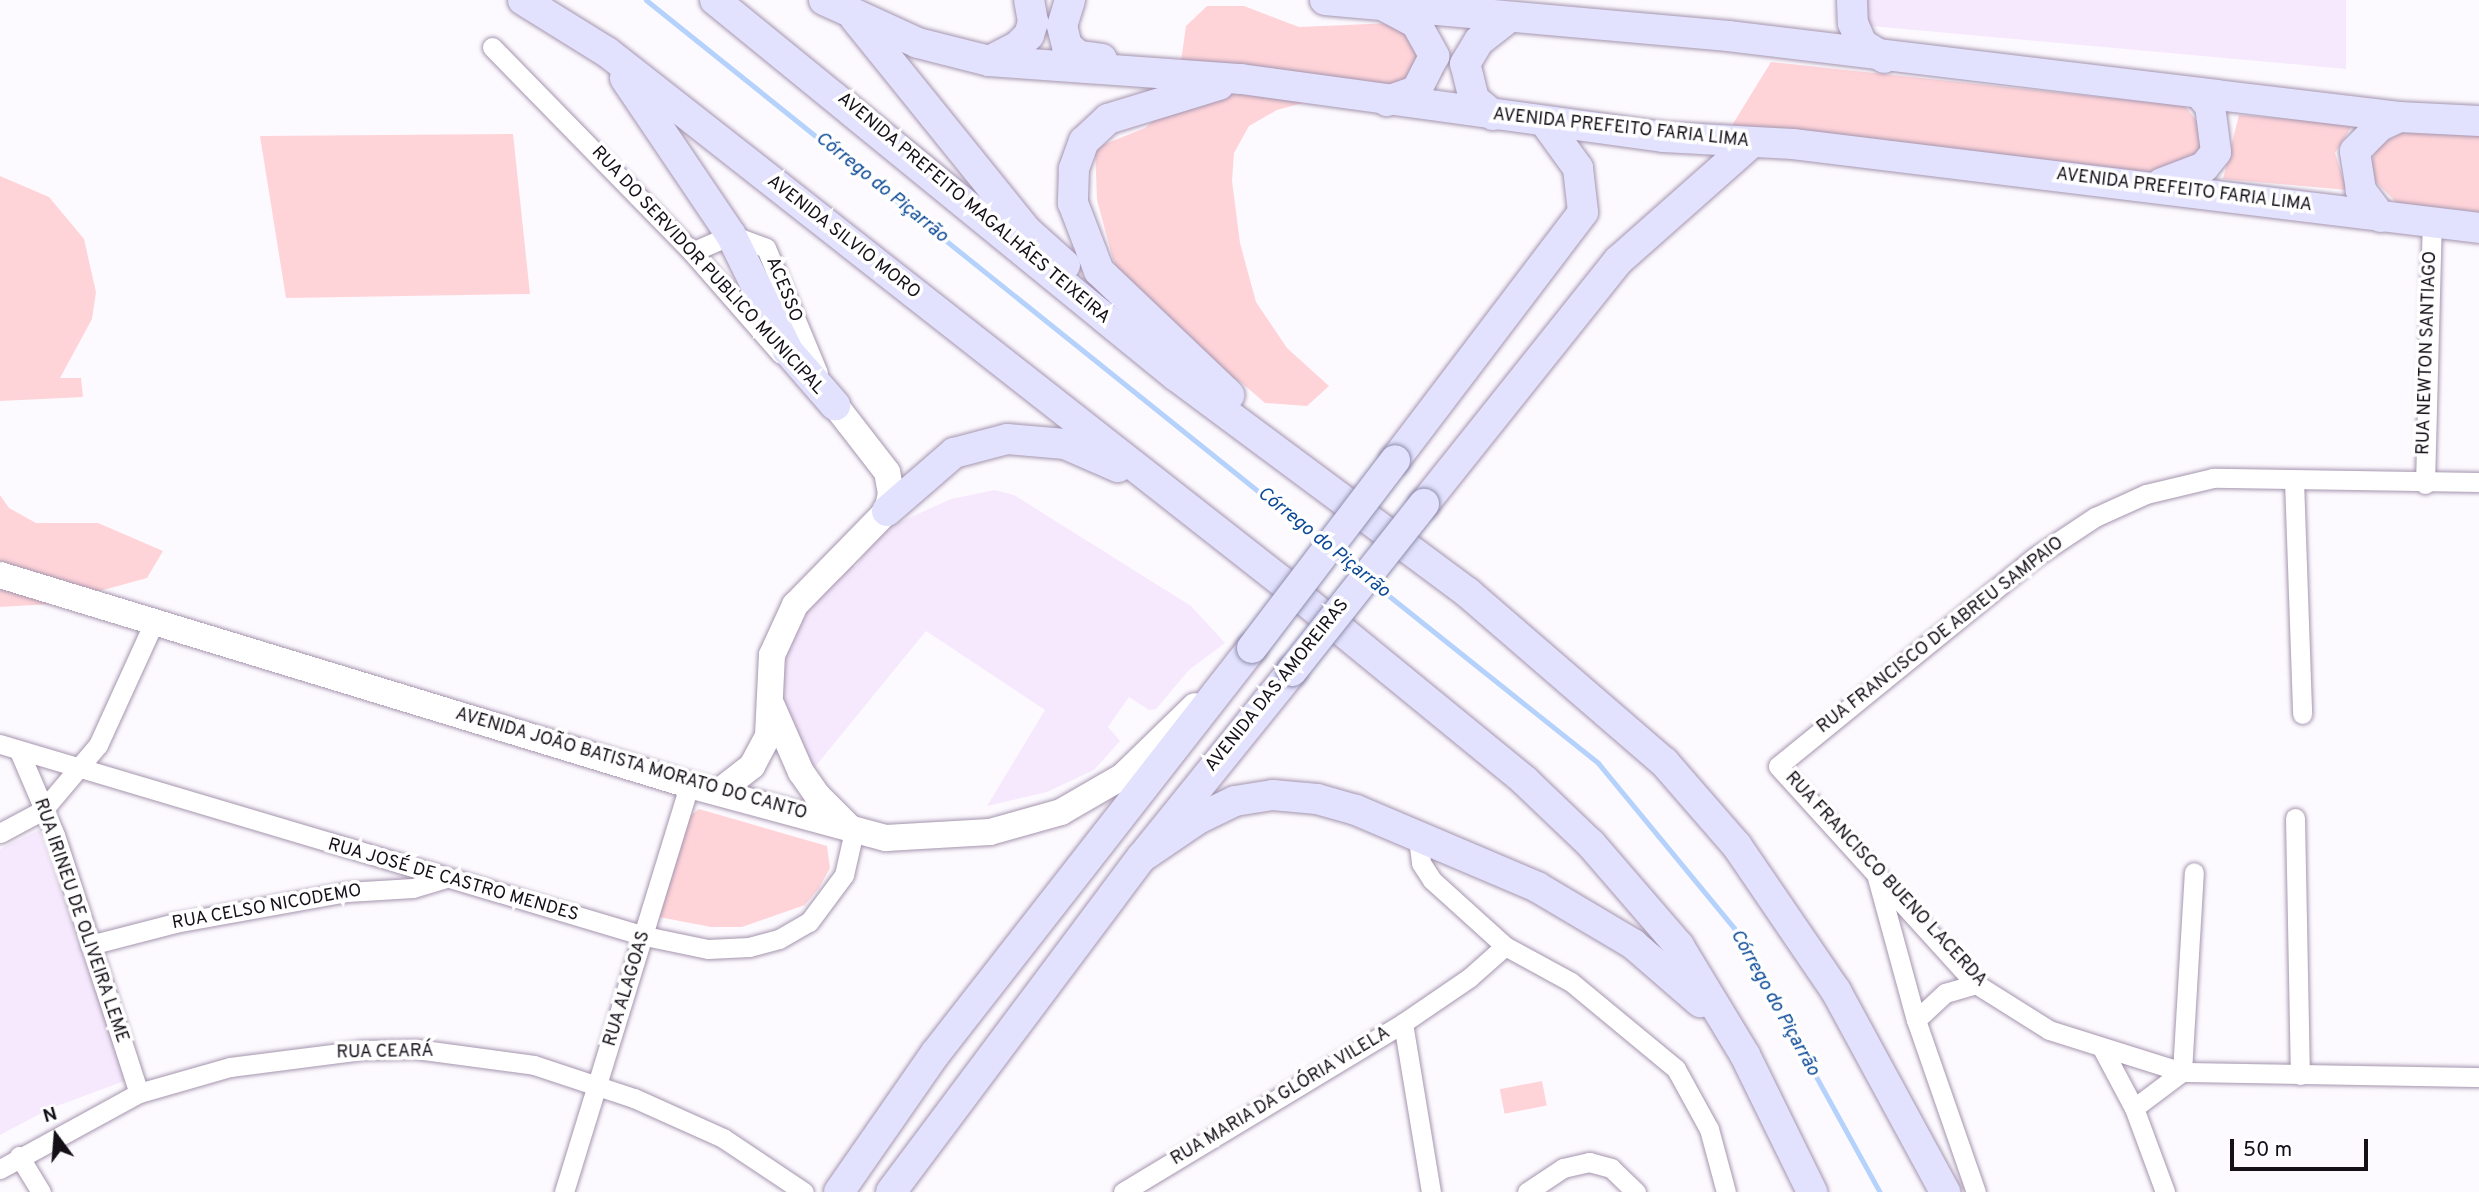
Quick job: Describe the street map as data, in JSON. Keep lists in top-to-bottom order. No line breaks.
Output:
{"streets":{"main road":["AVENIDA PREFEITO FARIA LIMA","AVENIDA PREFEITO MAGALHÃES TEIXEIRA","AVENIDA SILVIO MORO","AVENIDA DAS AMOREIRAS"],"street":["RUA DO SERVIDOR PUBLICO MUNICIPAL","RUA NEWTON SANTIAGO","RUA FRANCISCO DE ABREU SAMPAIO","AVENIDA JOÃO BATISTA MORATO DO CANTO","RUA FRANCISCO BUENO LACERDA","RUA JOSÉ DE CASTRO MENDES","RUA CELSO NICODEMO","RUA IRINEU DE OLIVEIRA LEME","RUA ALAGOAS","RUA CEARÁ","RUA MARIA DA GLÓRIA VILELA"]},"crossings":[["AVENIDA PREFEITO FARIA LIMA","AVENIDA PREFEITO MAGALHÃES TEIXEIRA"],["AVENIDA PREFEITO FARIA LIMA","RUA NEWTON SANTIAGO"],["AVENIDA PREFEITO FARIA LIMA","AVENIDA DAS AMOREIRAS"],["RUA NEWTON SANTIAGO","RUA FRANCISCO DE ABREU SAMPAIO"],["RUA FRANCISCO DE ABREU SAMPAIO","RUA FRANCISCO BUENO LACERDA"],["AVENIDA JOÃO BATISTA MORATO DO CANTO","RUA JOSÉ DE CASTRO MENDES"],["AVENIDA JOÃO BATISTA MORATO DO CANTO","RUA ALAGOAS"],["RUA JOSÉ DE CASTRO MENDES","RUA CELSO NICODEMO"],["RUA JOSÉ DE CASTRO MENDES","RUA IRINEU DE OLIVEIRA LEME"],["RUA JOSÉ DE CASTRO MENDES","RUA ALAGOAS"],["RUA CELSO NICODEMO","RUA IRINEU DE OLIVEIRA LEME"],["RUA IRINEU DE OLIVEIRA LEME","RUA CEARÁ"],["RUA ALAGOAS","RUA CEARÁ"]],"water":["Córrego do Piçarrão"],"scale_bar":"50 m","north":"top"}
